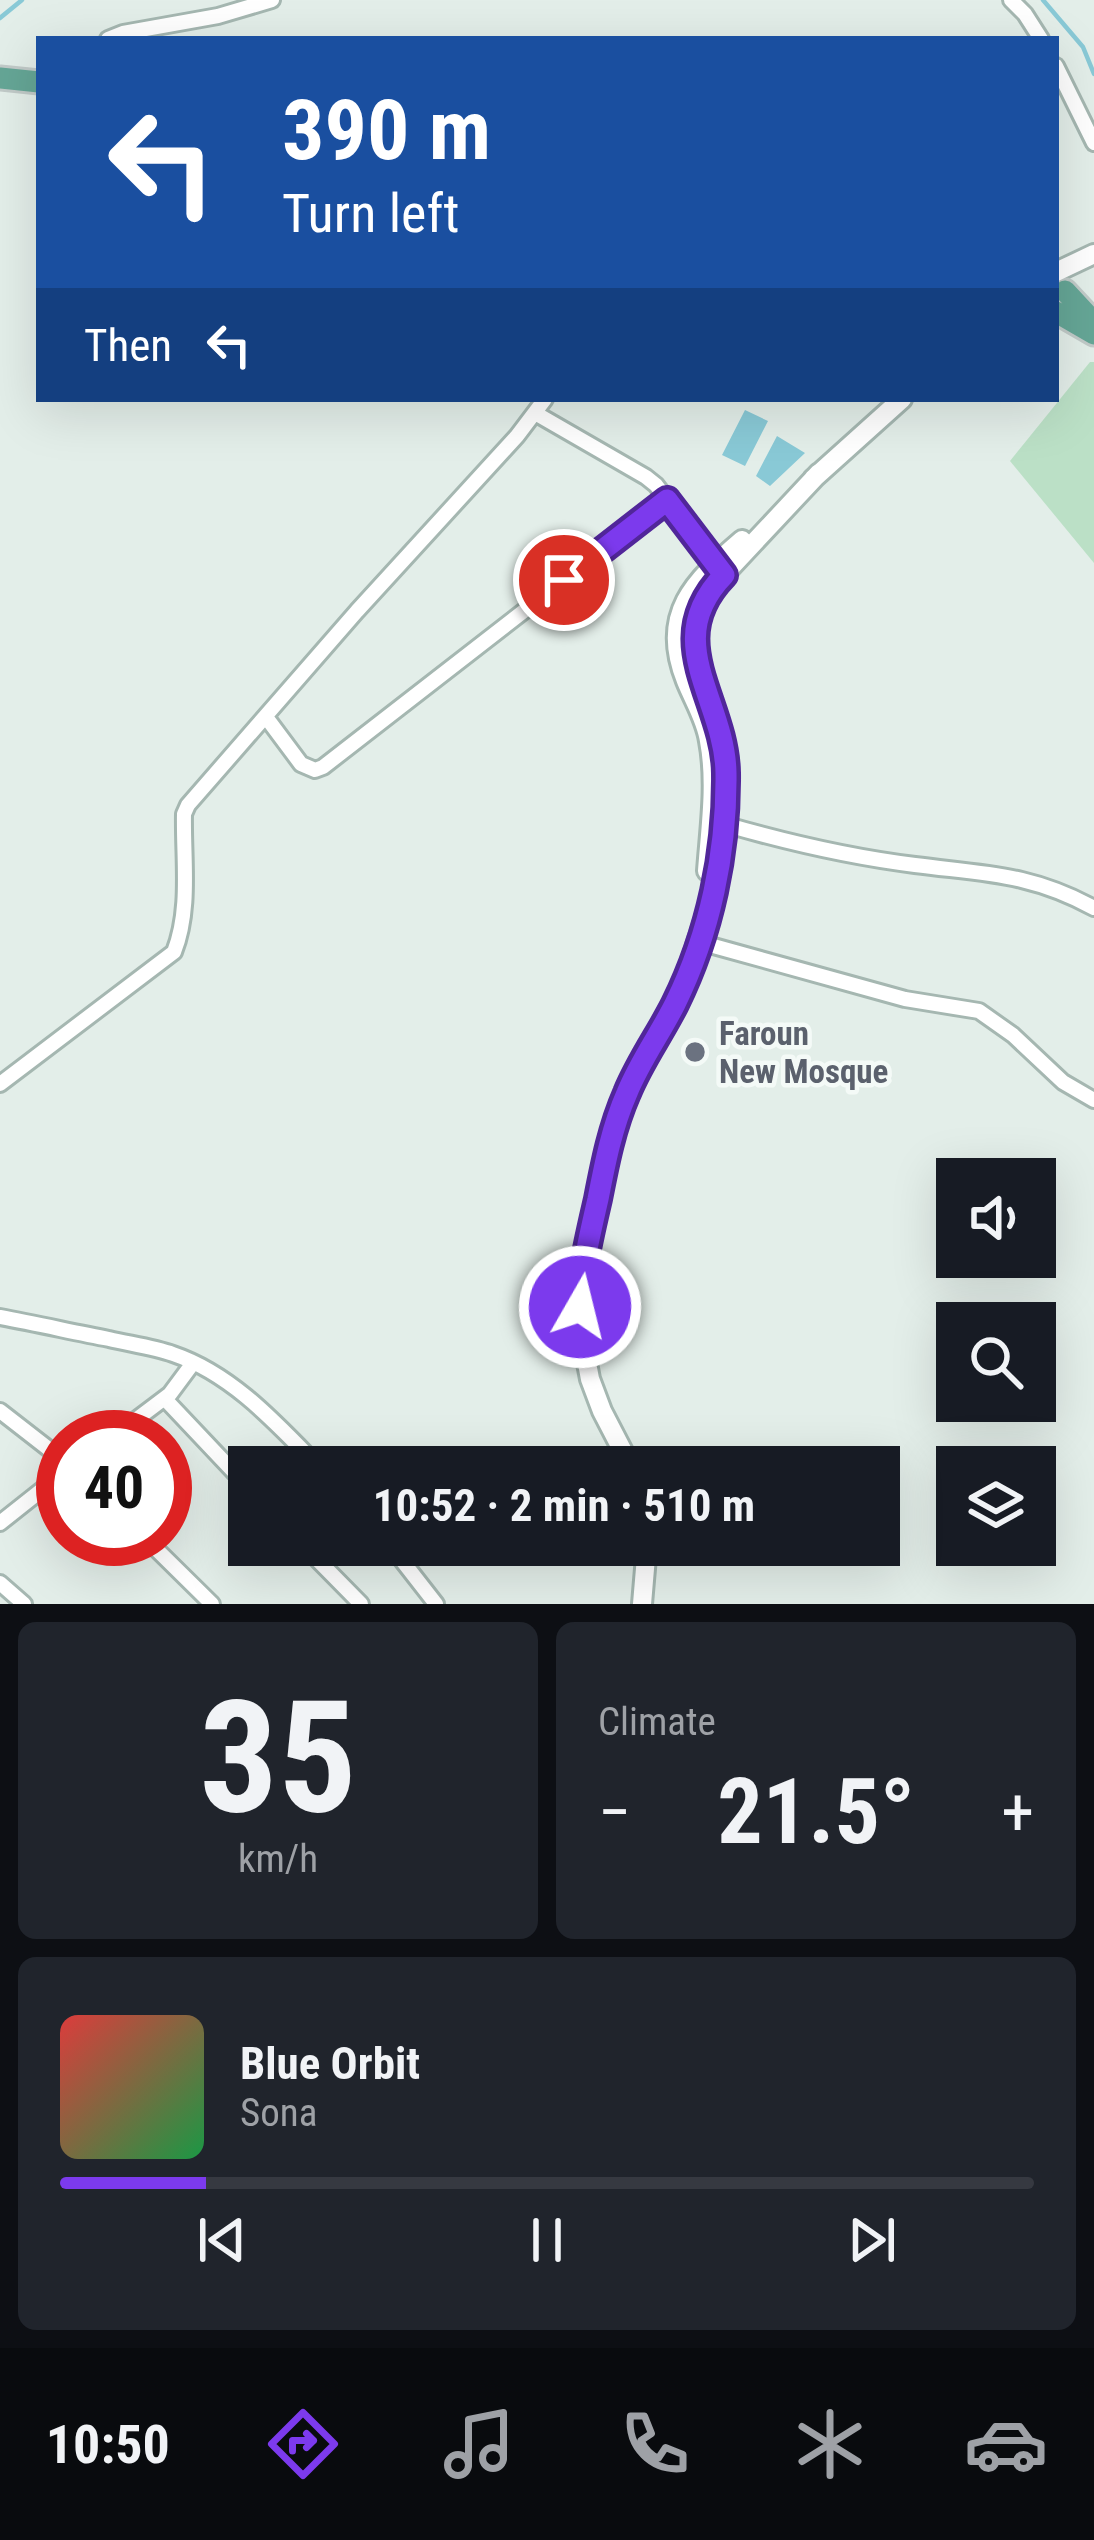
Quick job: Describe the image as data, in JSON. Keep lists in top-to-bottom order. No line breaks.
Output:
{"places":["Faroun New Mosque"],"page":{"turn":["390 m","Turn left"],"then":"Then","limit":"40","trip":"10:52 · 2 min · 510 m","tile":[["35","km/h"],"Climate"],"heat":["−","21.5°","+"],"song":["Blue Orbit","Sona"],"tabs":"10:50"}}
